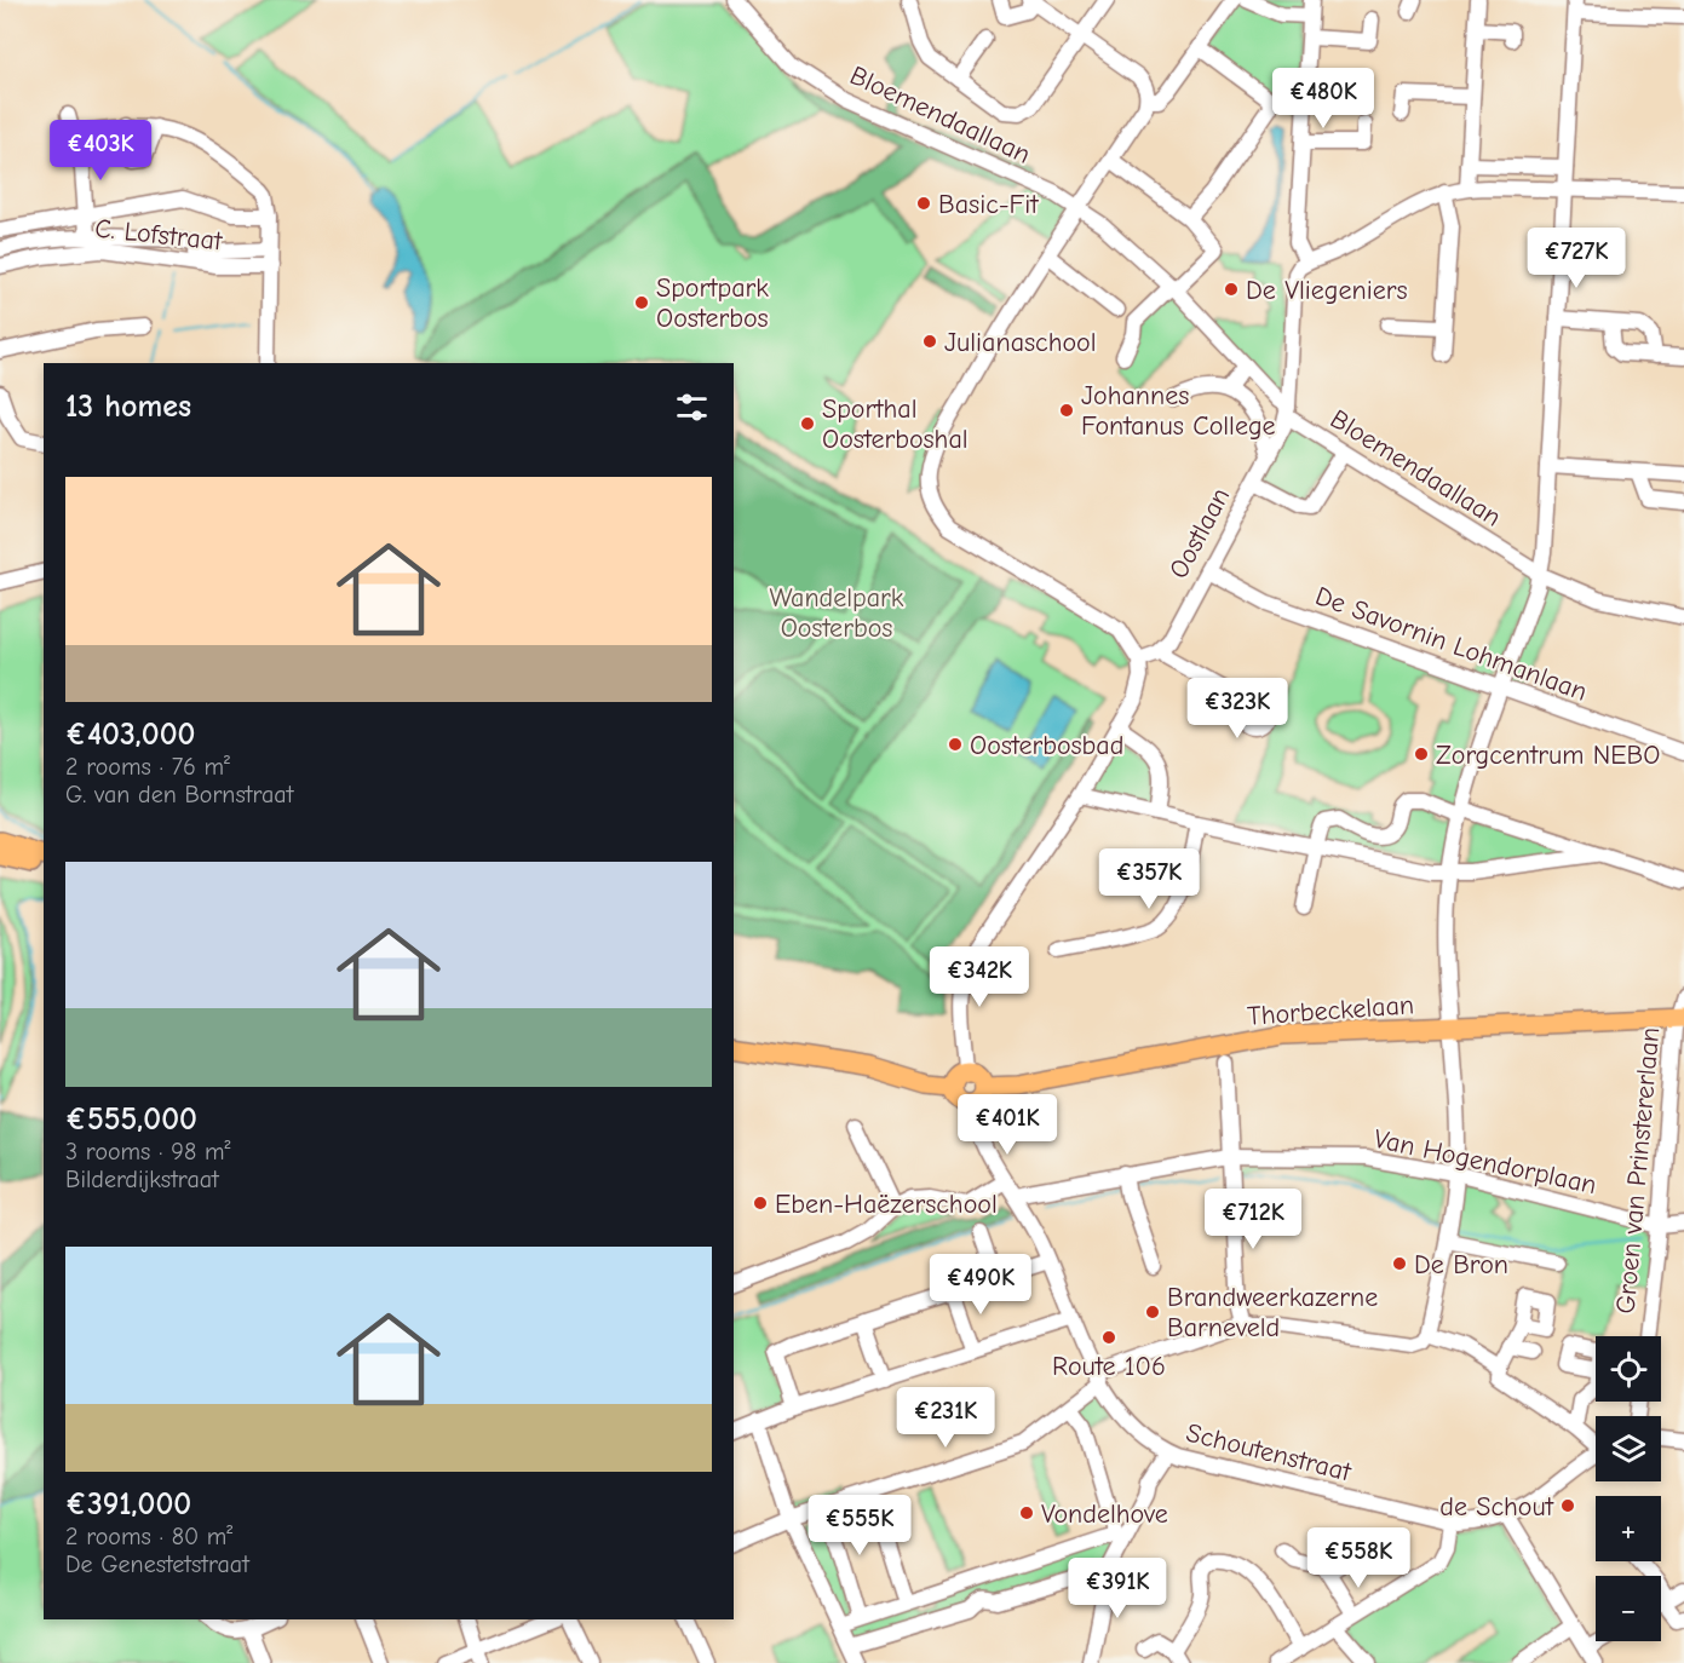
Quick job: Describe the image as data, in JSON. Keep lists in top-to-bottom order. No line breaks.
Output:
{"streets":{"main road":["Thorbeckelaan"],"street":["Bloemendaallaan","C. Lofstraat","Oostlaan","De Savornin Lohmanlaan","Van Hogendorplaan","Groen van Prinstererlaan","Schoutenstraat"]},"crossings":[["Bloemendaallaan","Oostlaan"],["Oostlaan","De Savornin Lohmanlaan"],["Thorbeckelaan","Groen van Prinstererlaan"],["Thorbeckelaan","Schoutenstraat"],["Van Hogendorplaan","Groen van Prinstererlaan"],["Van Hogendorplaan","Schoutenstraat"]],"parks":["Wandelpark Oosterbos"],"places":["Basic-Fit","De Vliegeniers","Sportpark Oosterbos","Julianaschool","Johannes Fontanus College","Sporthal Oosterboshal","Oosterbosbad","Zorgcentrum NEBO","Eben-Haëzerschool","De Bron","Brandweerkazerne Barneveld","Route 106","de Schout","Vondelhove"],"page":{"price":["€480K","€403K","€727K","€323K","€357K","€342K","€401K","€712K","€490K","€231K","€555K","€558K","€391K"],"heading":"13 homes","list":[{"name":"€403,000","note":"2 rooms · 76 m² · G. van den Bornstraat"},{"name":"€555,000","note":"3 rooms · 98 m² · Bilderdijkstraat"},{"name":"€391,000","note":"2 rooms · 80 m² · De Genestetstraat"}],"map_buttons":["+","−"]}}
